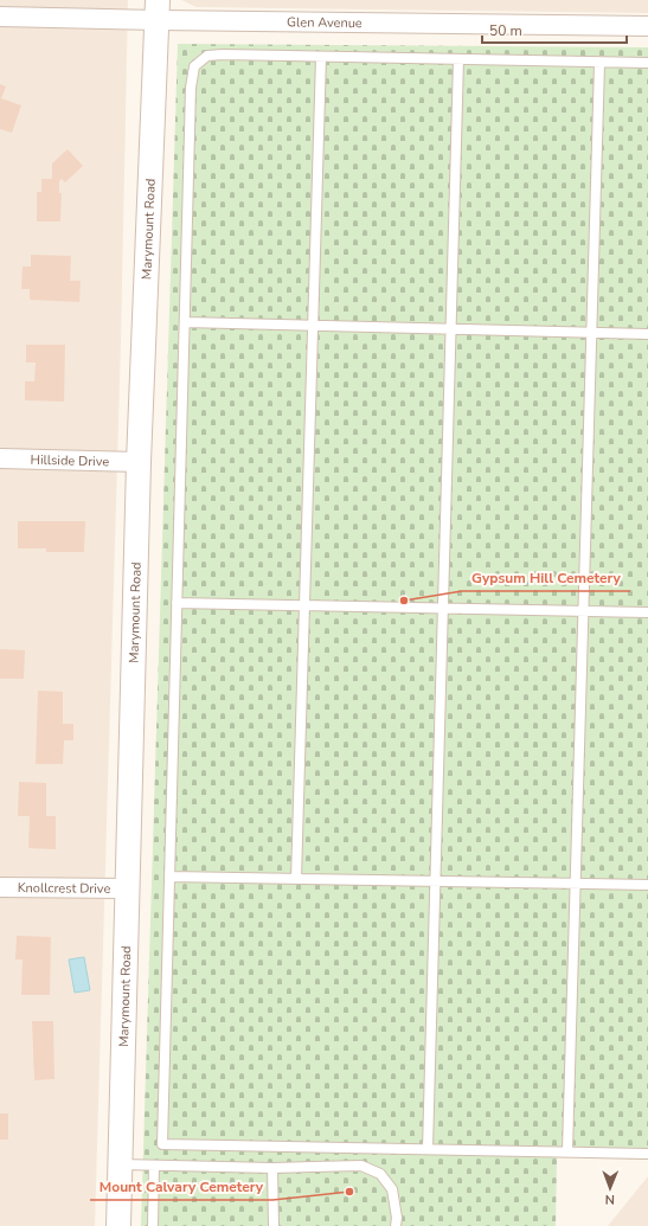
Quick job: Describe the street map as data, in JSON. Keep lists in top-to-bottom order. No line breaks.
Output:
{"streets":{"street":["Glen Avenue","Marymount Road","Hillside Drive","Knollcrest Drive"]},"crossings":[["Glen Avenue","Marymount Road"],["Marymount Road","Hillside Drive"],["Marymount Road","Knollcrest Drive"]],"places":["Gypsum Hill Cemetery","Mount Calvary Cemetery"],"scale_bar":"50 m","north":"bottom"}
